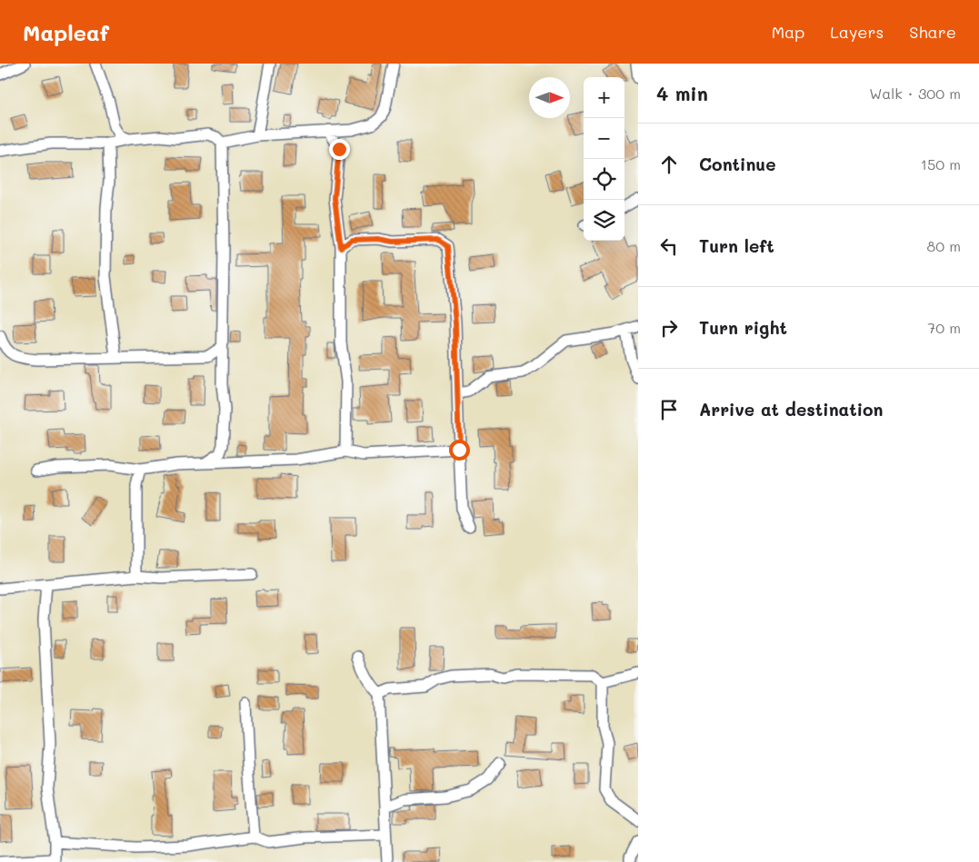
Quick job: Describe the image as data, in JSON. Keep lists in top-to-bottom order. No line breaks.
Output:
{"north":"right","page":{"header":"Mapleaf","nav":["Map","Layers","Share"],"heading":["4 min","Walk · 300 m"],"map_buttons":["+","−"],"list":[["Continue","150 m"],["Turn left","80 m"],["Turn right","70 m"],"Arrive at destination"]}}
